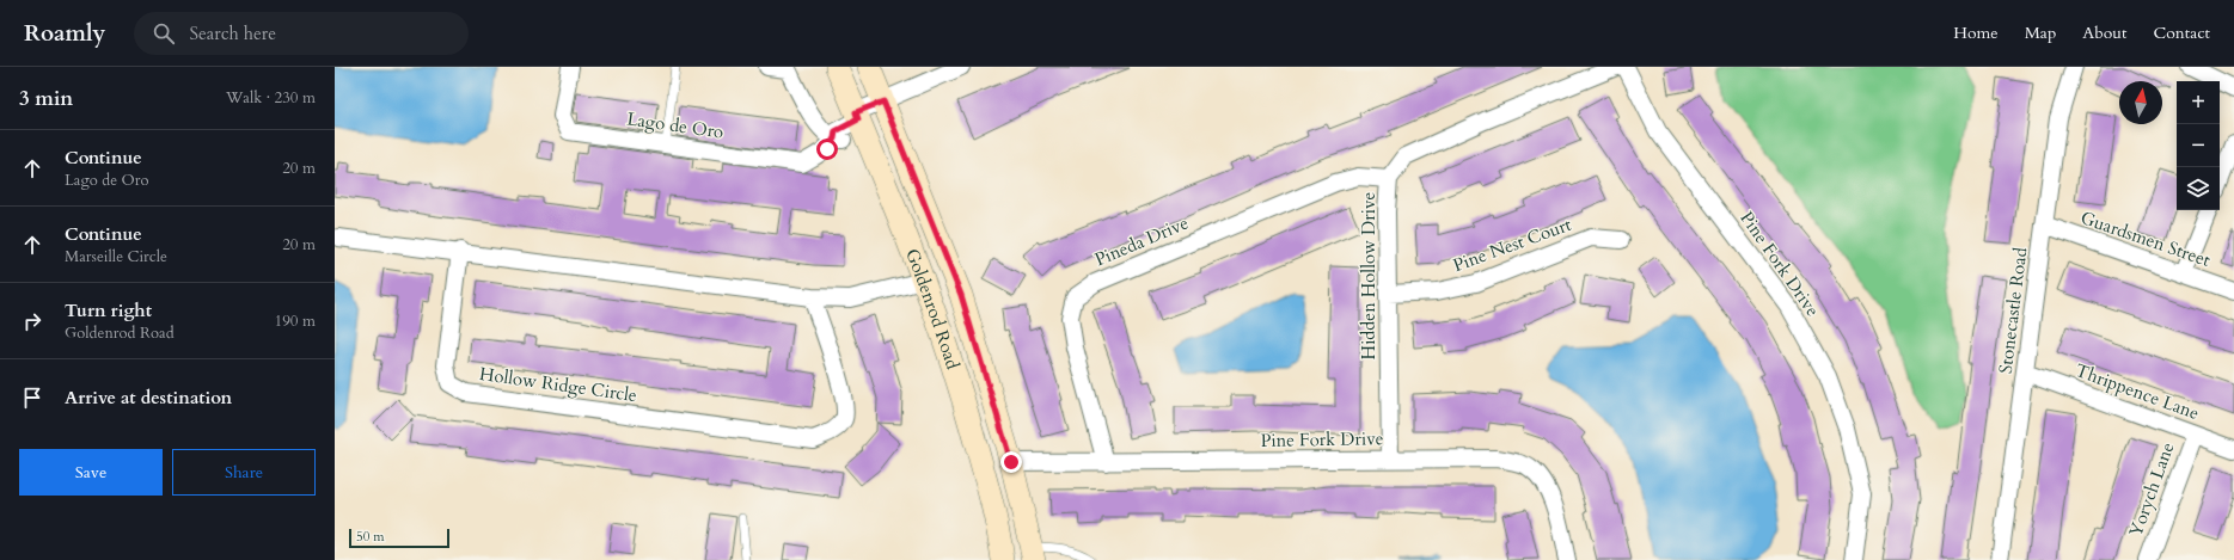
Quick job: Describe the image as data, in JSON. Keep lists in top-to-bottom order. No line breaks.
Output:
{"streets":{"main road":["Goldenrod Road"],"street":["Lago de Oro","Guardsmen Street","Pineda Drive","Pine Nest Court","Pine Fork Drive","Hidden Hollow Drive","Stonecastle Road","Hollow Ridge Circle","Thrippence Lane","Yorych Lane"]},"crossings":[["Lago de Oro","Goldenrod Road"],["Guardsmen Street","Stonecastle Road"],["Pineda Drive","Pine Fork Drive"],["Pineda Drive","Hidden Hollow Drive"],["Pine Nest Court","Hidden Hollow Drive"],["Pine Fork Drive","Hidden Hollow Drive"],["Pine Fork Drive","Goldenrod Road"],["Stonecastle Road","Thrippence Lane"],["Thrippence Lane","Yorych Lane"]],"scale_bar":"50 m","north":"top","page":{"header":"Roamly","search":"Search here","nav":["Home","Map","About","Contact"],"heading":["3 min","Walk · 230 m"],"map_buttons":["+","−"],"list":[["Continue","Lago de Oro","20 m"],["Continue","Marseille Circle","20 m"],["Turn right","Goldenrod Road","190 m"],"Arrive at destination"],"buttons":["Save","Share"],"scale":"50 m"}}
